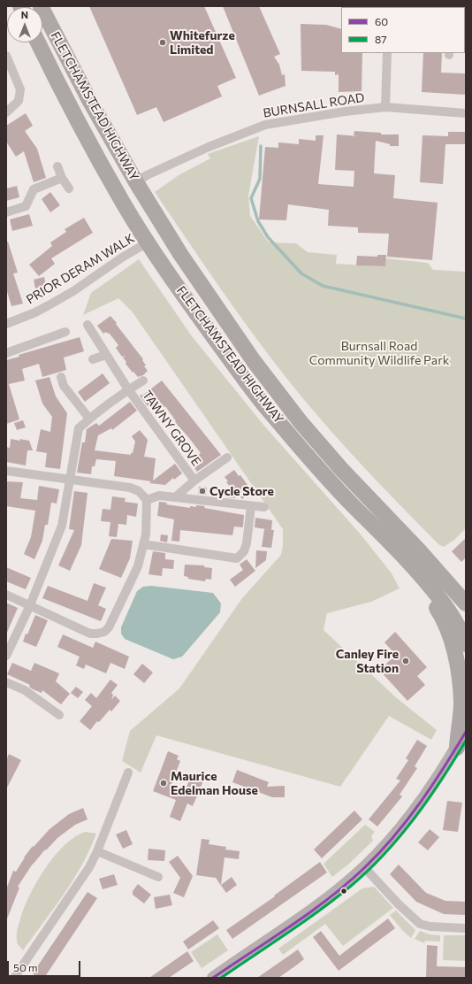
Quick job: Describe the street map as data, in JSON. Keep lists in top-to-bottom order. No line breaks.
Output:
{"streets":{"highway":["FLETCHAMSTEAD HIGHWAY"],"street":["BURNSALL ROAD","PRIOR DERAM WALK","TAWNY GROVE"]},"crossings":[["BURNSALL ROAD","FLETCHAMSTEAD HIGHWAY"],["FLETCHAMSTEAD HIGHWAY","PRIOR DERAM WALK"]],"parks":["Burnsall Road Community Wildlife Park"],"places":["Whitefurze Limited","Cycle Store","Canley Fire Station","Maurice Edelman House"],"lines":["transit line 60","transit line 87"],"legend":["60","87"],"scale_bar":"50 m","north":"top"}
